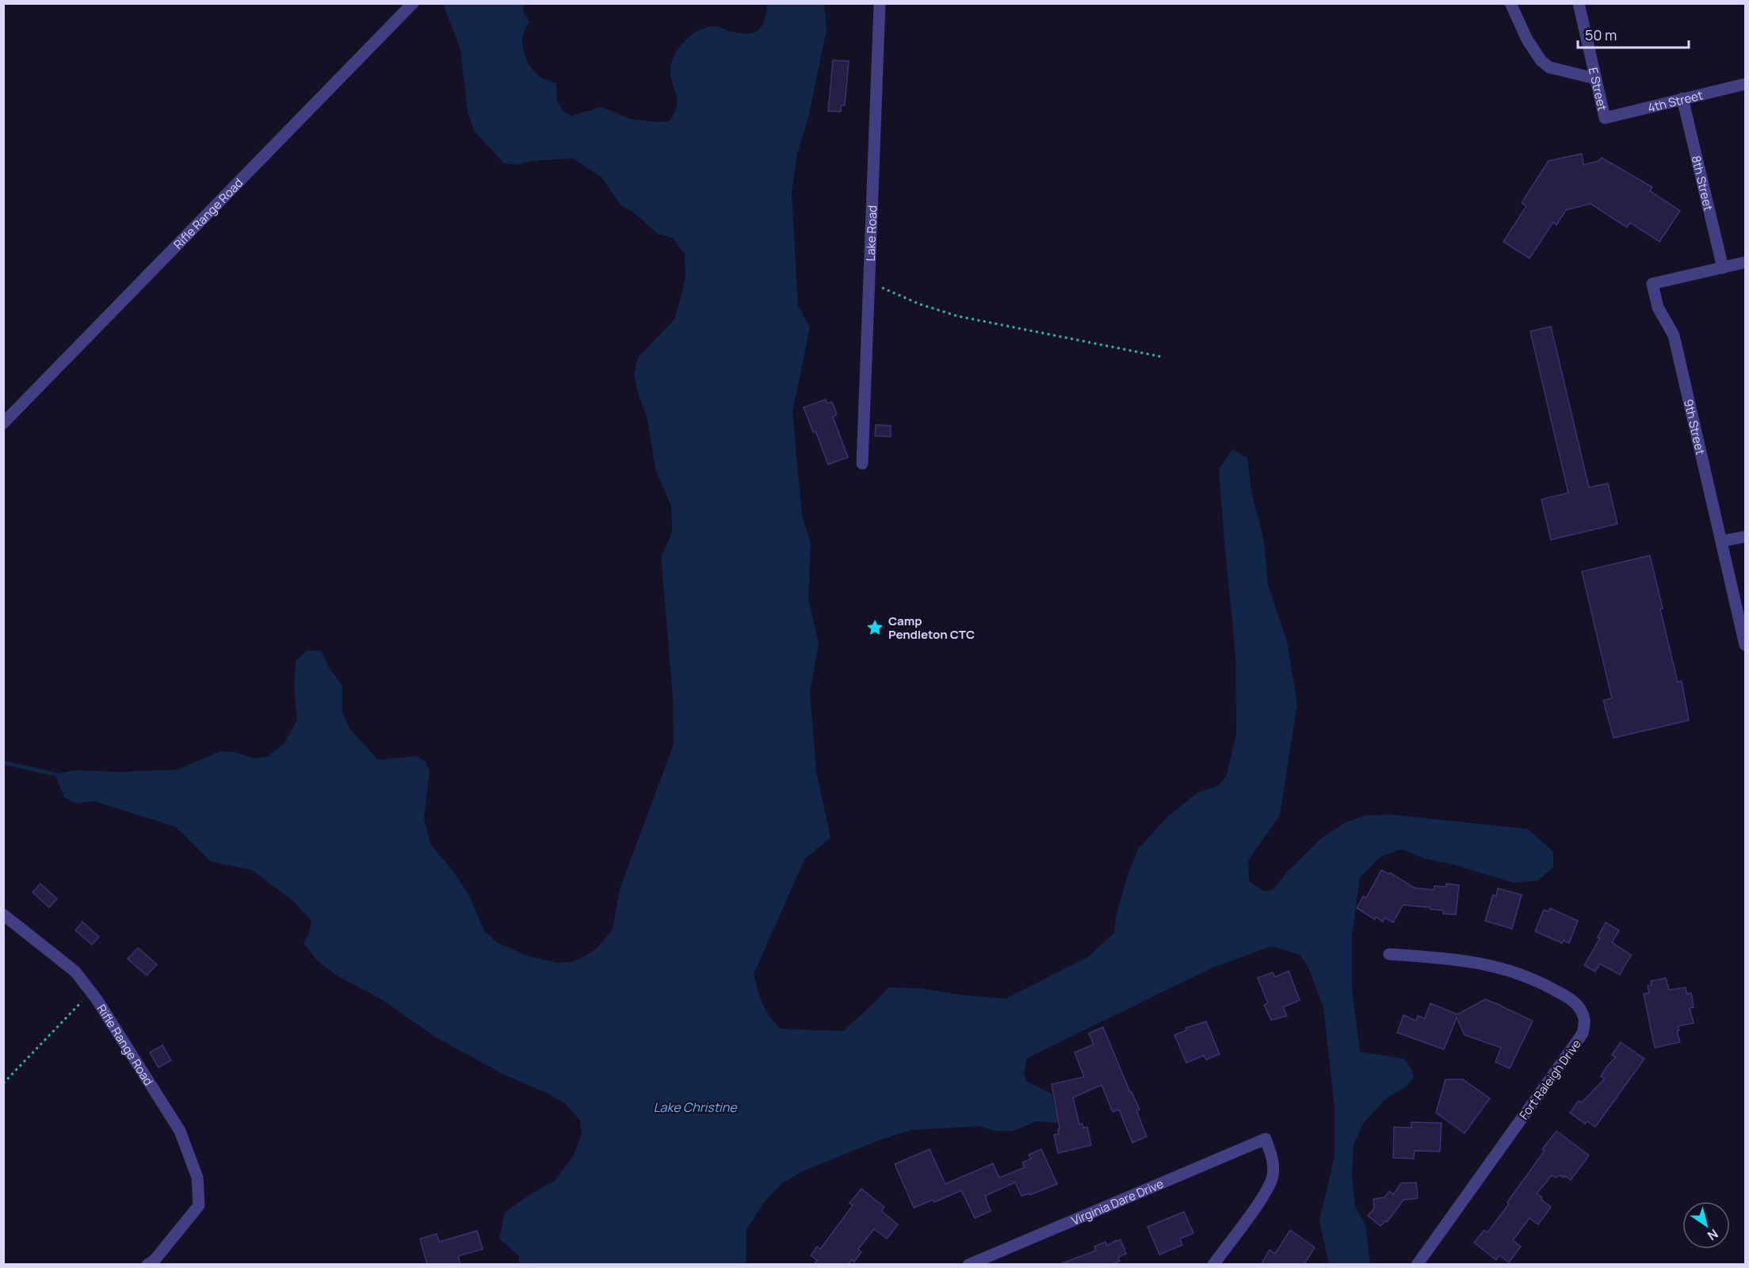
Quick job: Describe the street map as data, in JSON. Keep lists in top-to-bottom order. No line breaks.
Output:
{"streets":{"street":["E Street","4th Street","8th Street","Rifle Range Road","Lake Road","9th Street","Fort Raleigh Drive","Virginia Dare Drive"]},"crossings":[["E Street","4th Street"],["4th Street","8th Street"],["8th Street","9th Street"]],"water":["Lake Christine"],"places":{"place":["Camp Pendleton CTC"]},"scale_bar":"50 m","north":"bottom right"}
